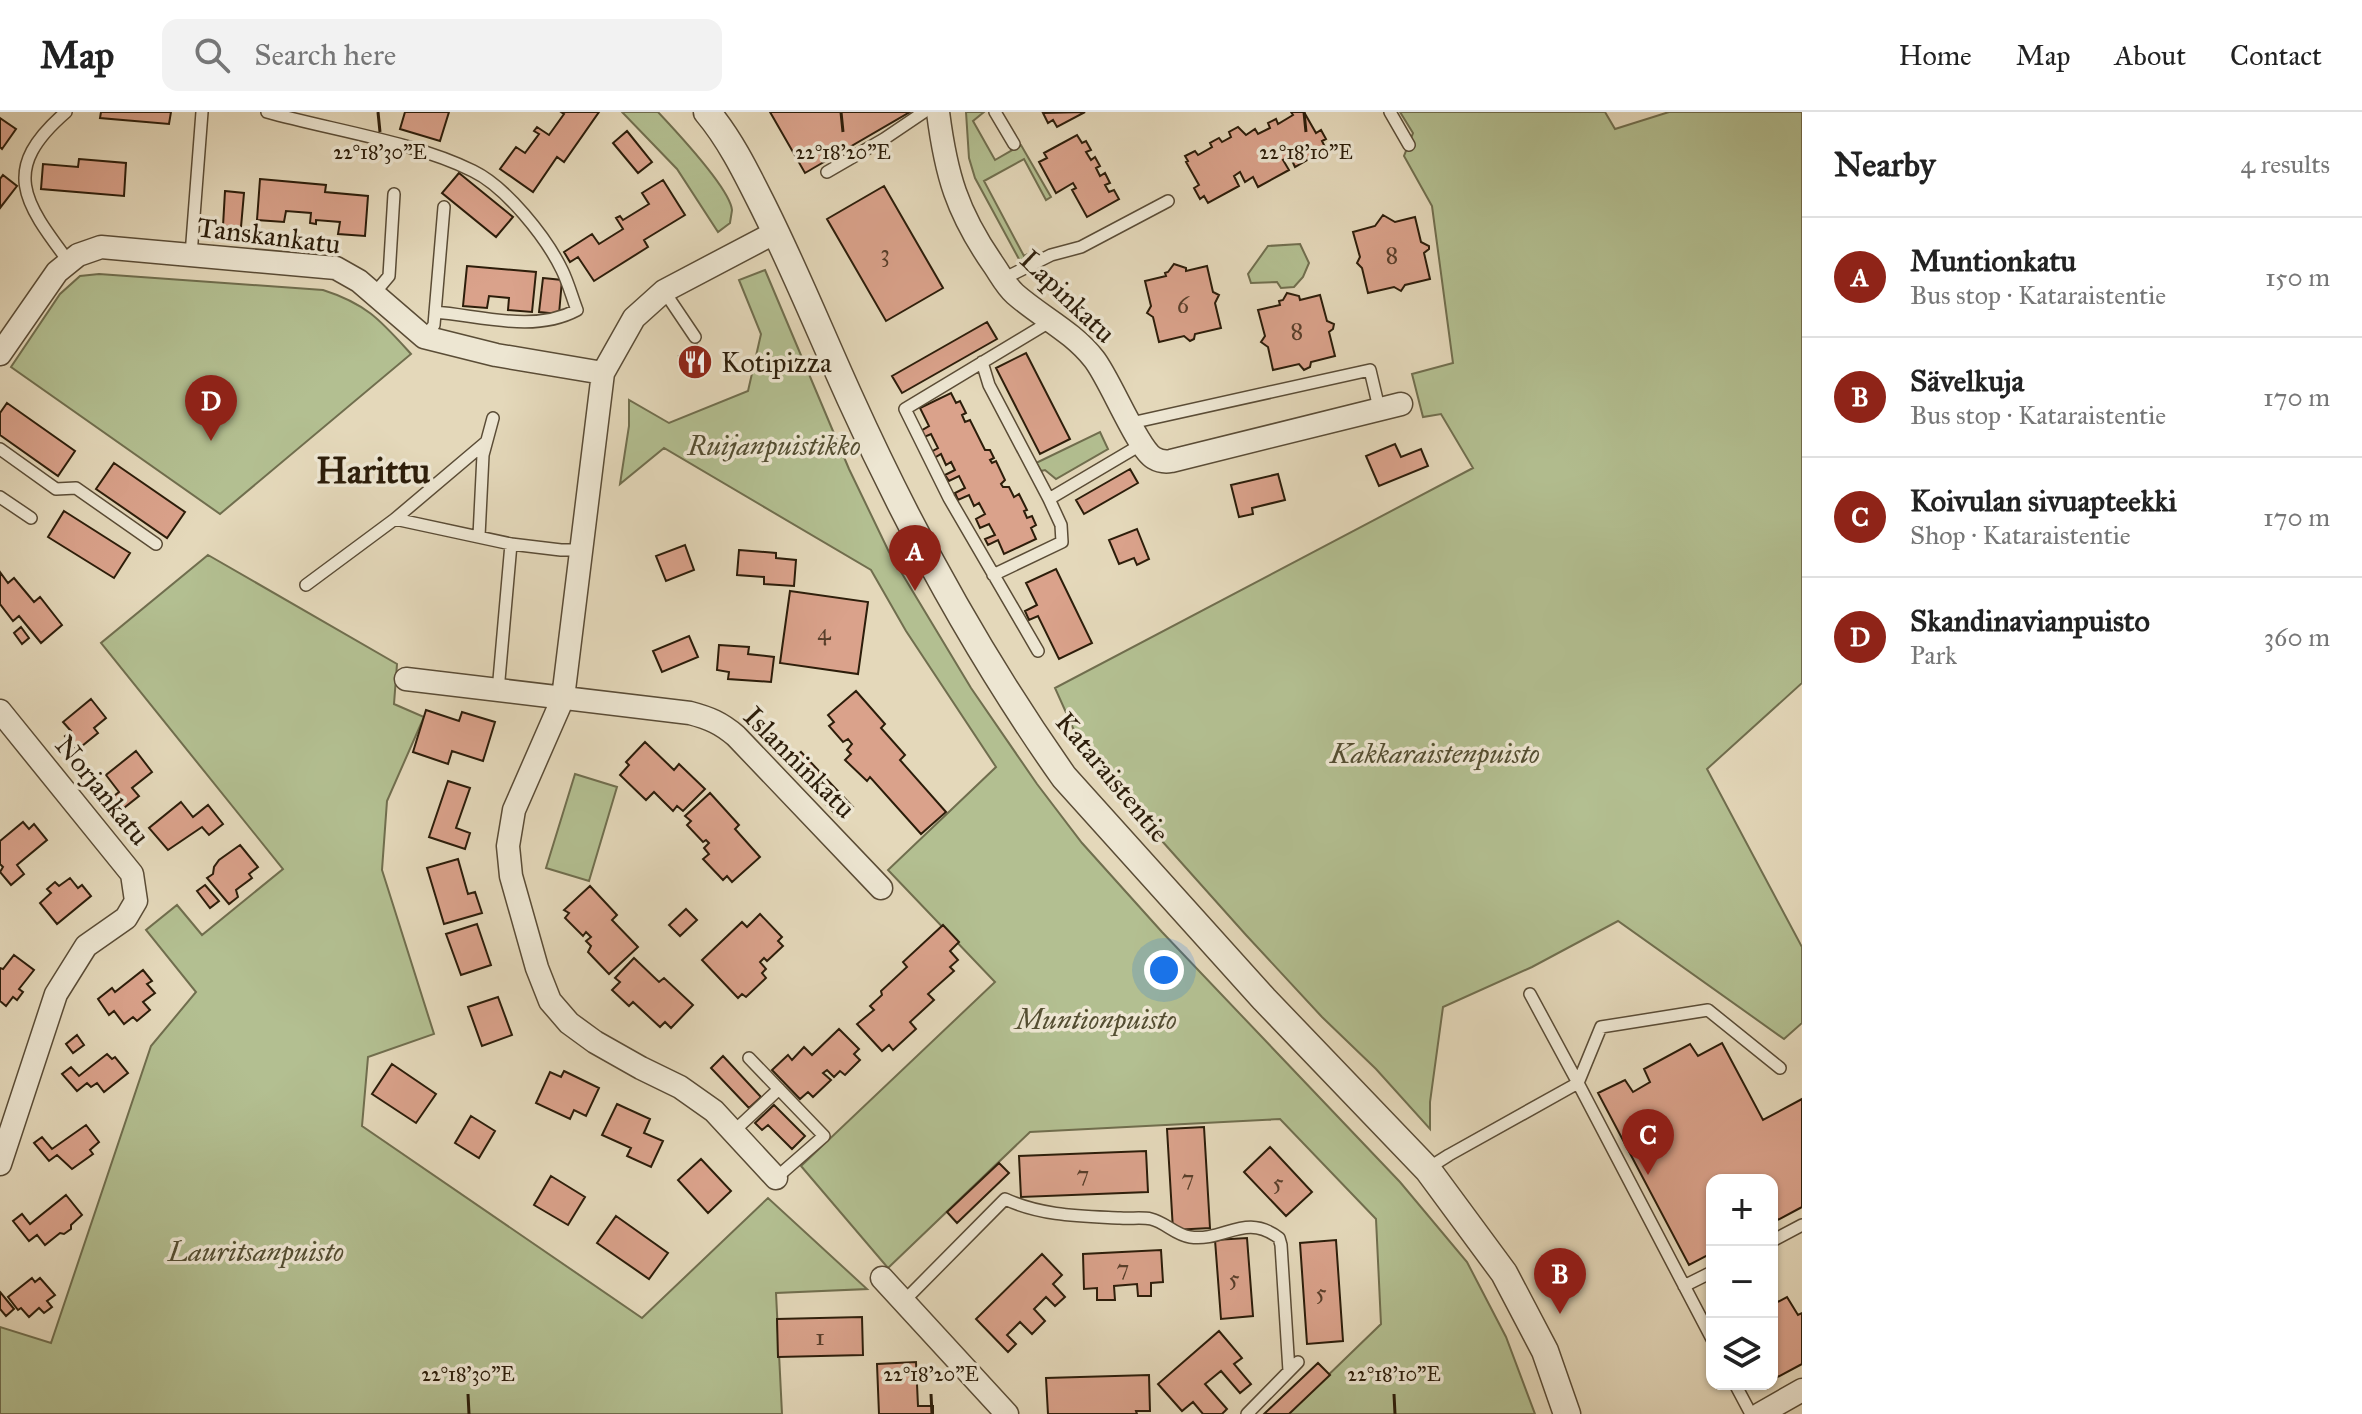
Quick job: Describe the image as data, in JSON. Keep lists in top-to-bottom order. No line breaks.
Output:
{"streets":{"street":["Tanskankatu","Lapinkatu","Islanninkatu","Kataraistentie","Norjankatu"]},"districts":["Harittu"],"parks":["Ruijanpuistikko","Kakkaraistenpuisto","Muntionpuisto","Lauritsanpuisto"],"places":{"restaurant":["Kotipizza"]},"house_numbers":["3","8","6","8","4","7","7","5","7","5","5","1"],"page":{"header":"Map","search":"Search here","nav":["Home","Map","About","Contact"],"heading":["Nearby","4 results"],"list":[{"mark":"A","name":"Muntionkatu","note":"Bus stop · Kataraistentie","value":"150 m"},{"mark":"B","name":"Sävelkuja","note":"Bus stop · Kataraistentie","value":"170 m"},{"mark":"C","name":"Koivulan sivuapteekki","note":"Shop · Kataraistentie","value":"170 m"},{"mark":"D","name":"Skandinavianpuisto","note":"Park","value":"360 m"}],"pins":["D","A","C","B"],"map_buttons":["+","−"]},"coordinates":["22°18'30\"E","22°18'20\"E","22°18'10\"E"]}
